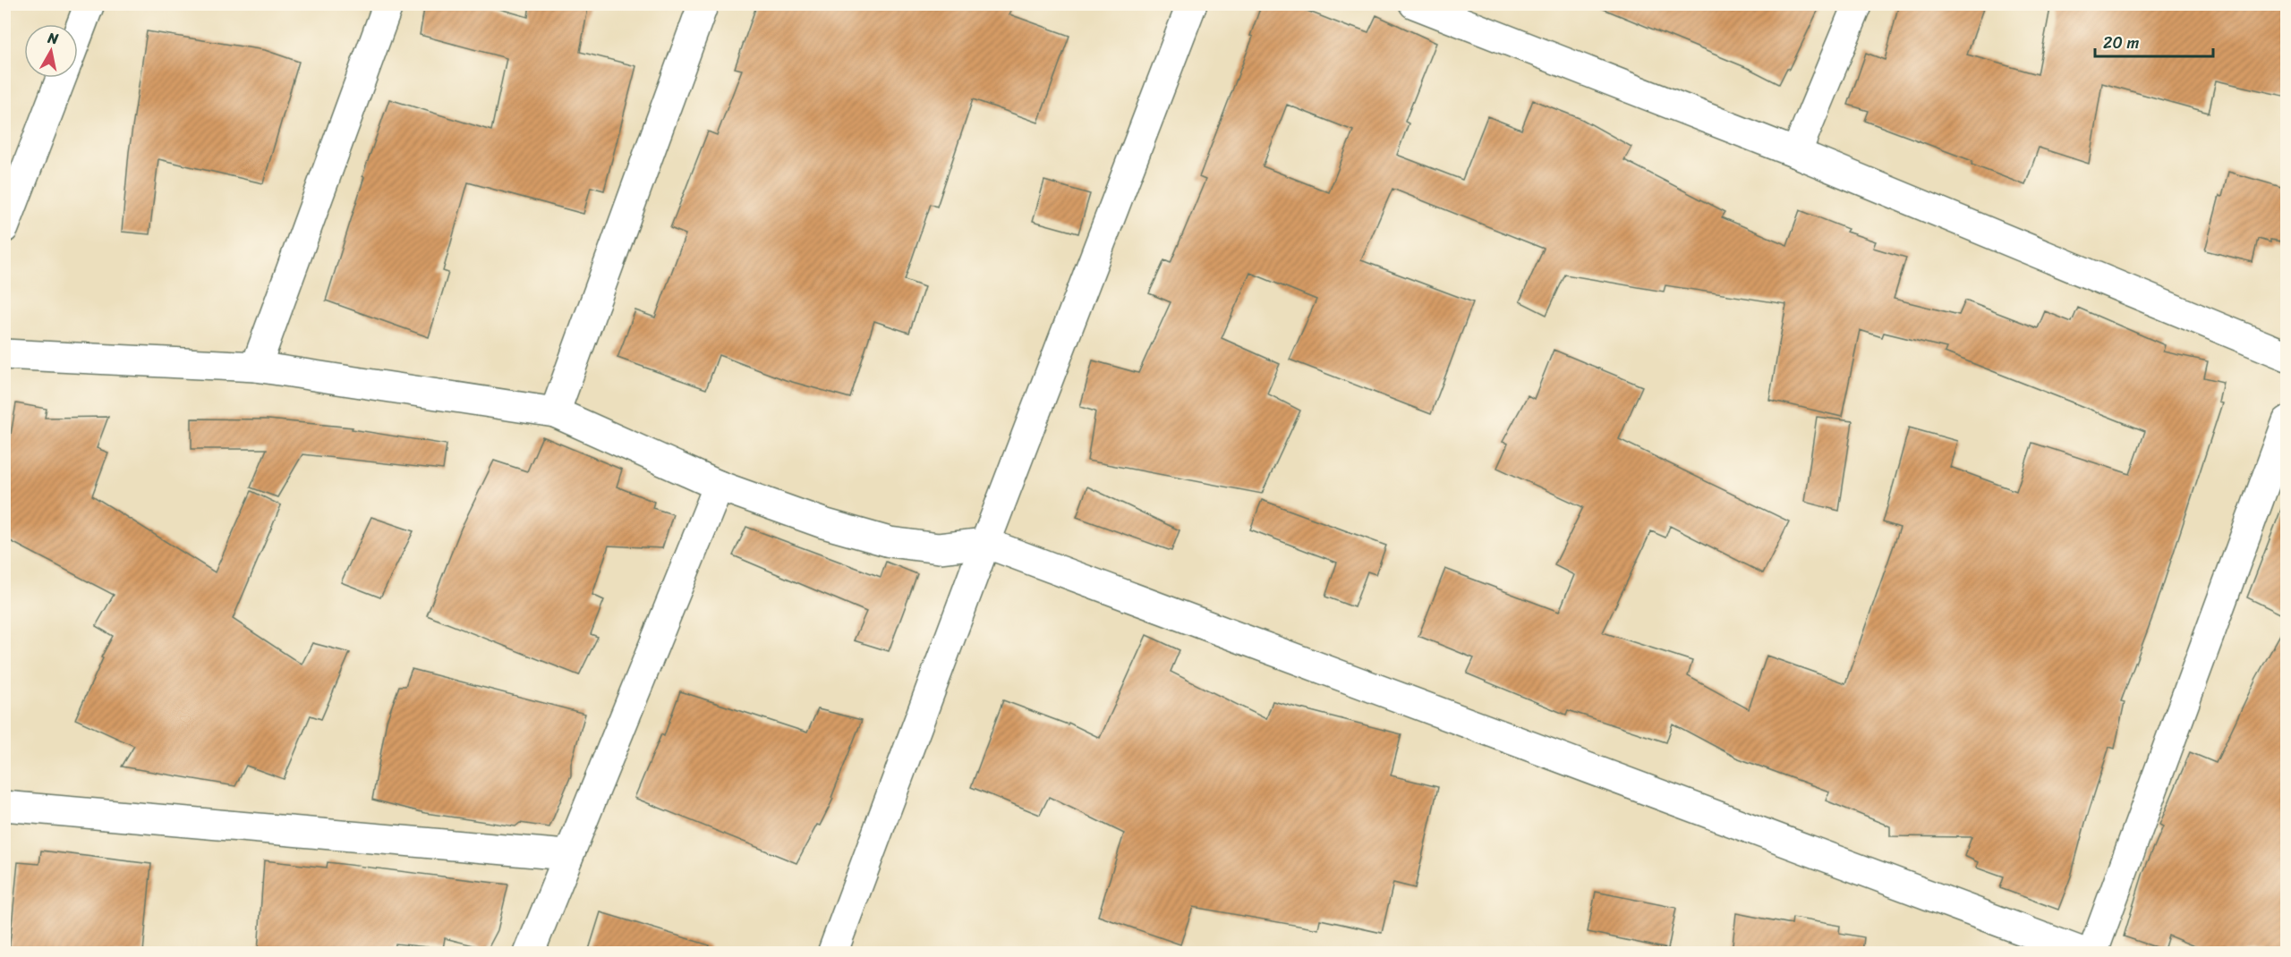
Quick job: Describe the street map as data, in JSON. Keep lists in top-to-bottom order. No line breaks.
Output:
{"scale_bar":"20 m","north":"top"}
